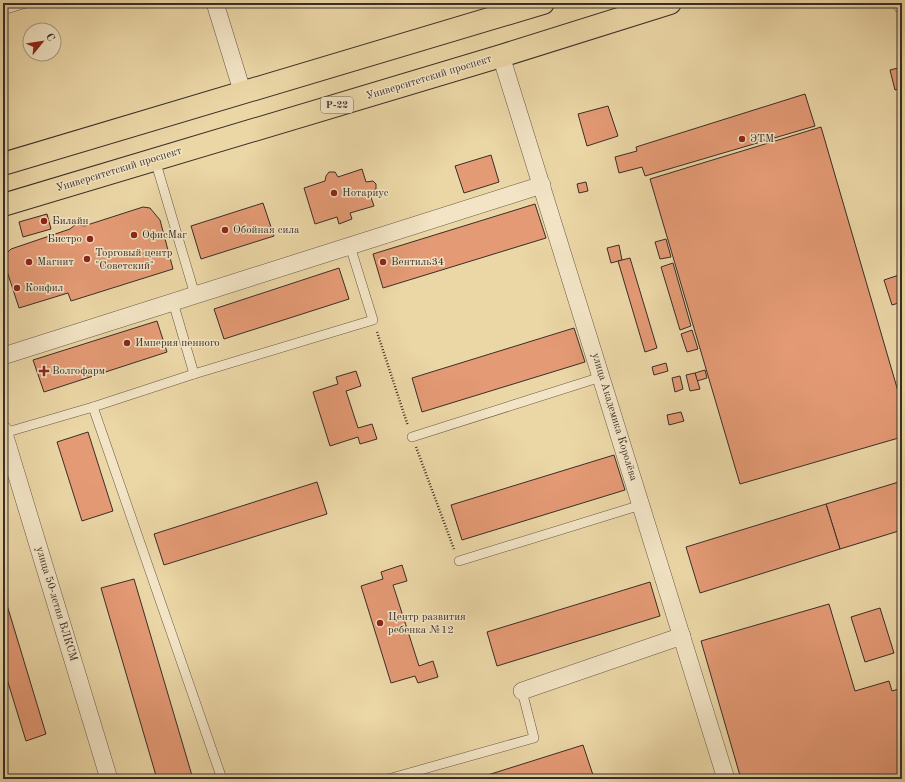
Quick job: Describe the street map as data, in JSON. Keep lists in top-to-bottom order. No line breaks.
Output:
{"streets":{"highway":["Университетский проспект","Р-22"],"street":["улица Академика Королёва","улица 50-летия ВЛКСМ"]},"crossings":[["Университетский проспект","улица Академика Королёва"]],"places":{"other":["ЭТМ","Нотариус","Билайн","Обойная сила","ОфисМаг","Бистро","Торговый центр \"Советский\"","Магнит","Вентиль34","Конфил","Империя пенного","Центр развития ребенка №12"],"health":["Волгофарм"]},"north":"top right"}
